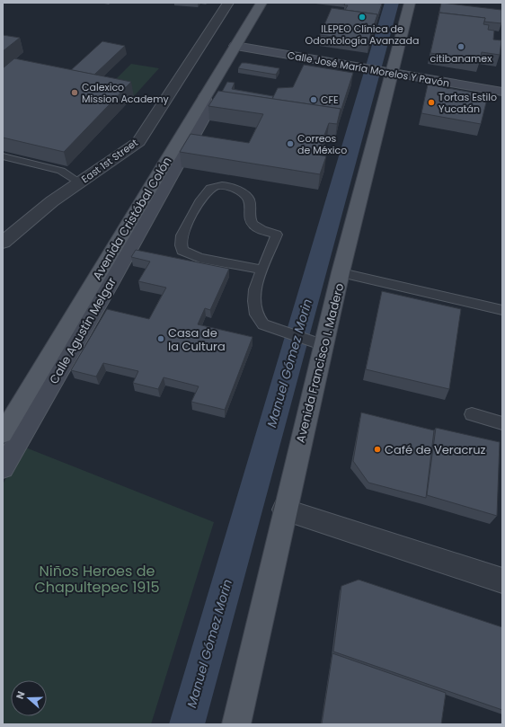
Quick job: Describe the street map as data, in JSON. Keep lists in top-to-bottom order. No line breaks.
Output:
{"streets":{"main road":["Calle José María Morelos Y Pavón","Avenida Cristóbal Colón","Calle Agustín Melgar","Avenida Francisco I. Madero"],"street":["East 1st Street"]},"crossings":[["Calle José María Morelos Y Pavón","Avenida Cristóbal Colón"],["Calle José María Morelos Y Pavón","Avenida Francisco I. Madero"],["Avenida Cristóbal Colón","Calle Agustín Melgar"]],"water":["Manuel Gómez Morin"],"parks":["Niños Heroes de Chapultepec 1915"],"places":["ILEPEO Clínica de Odontología Avanzada","citibanamex","Calexico Mission Academy","CFE","Tortas Estilo Yucatán","Correos de México","Casa de la Cultura","Café de Veracruz"],"north":"left"}
